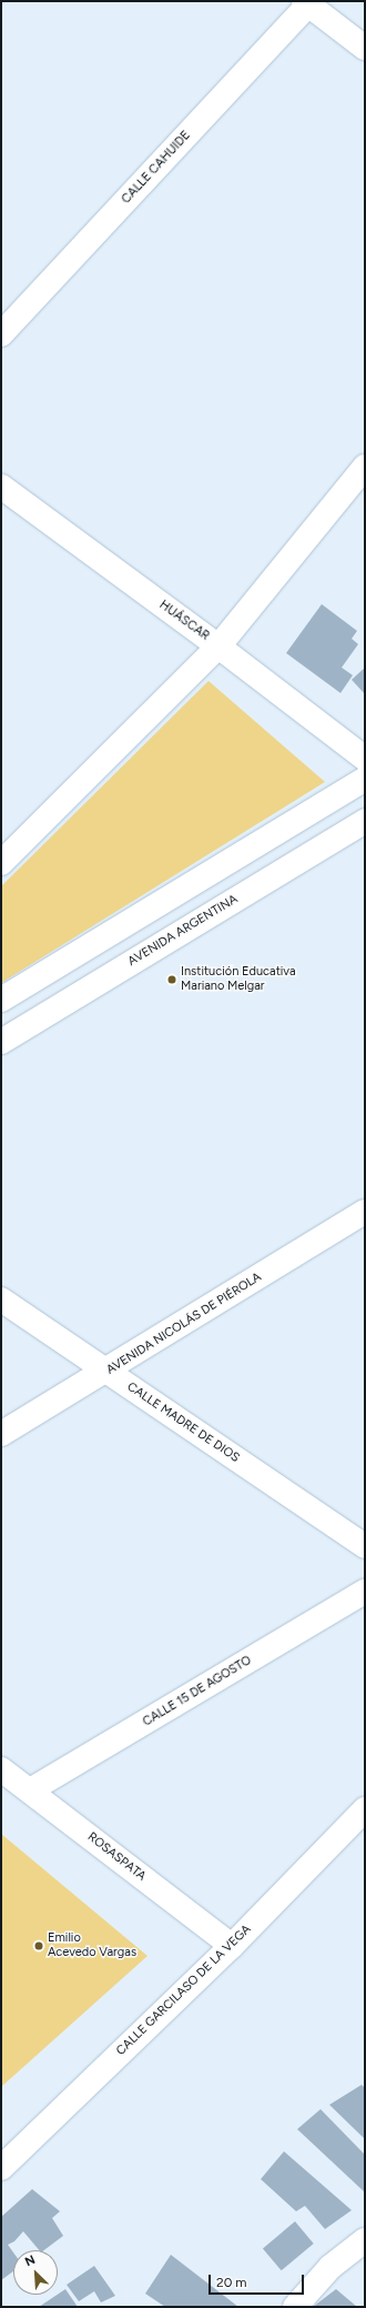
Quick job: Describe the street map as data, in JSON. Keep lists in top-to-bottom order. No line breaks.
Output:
{"streets":{"street":["CALLE CAHUIDE","HUÁSCAR","AVENIDA ARGENTINA","AVENIDA NICOLÁS DE PIÉROLA","CALLE MADRE DE DIOS","CALLE 15 DE AGOSTO","ROSASPATA","CALLE GARCILASO DE LA VEGA"]},"crossings":[["AVENIDA NICOLÁS DE PIÉROLA","CALLE MADRE DE DIOS"],["CALLE 15 DE AGOSTO","ROSASPATA"],["ROSASPATA","CALLE GARCILASO DE LA VEGA"]],"places":["Institución Educativa Mariano Melgar","Emilio Acevedo Vargas"],"scale_bar":"20 m","north":"top left"}
